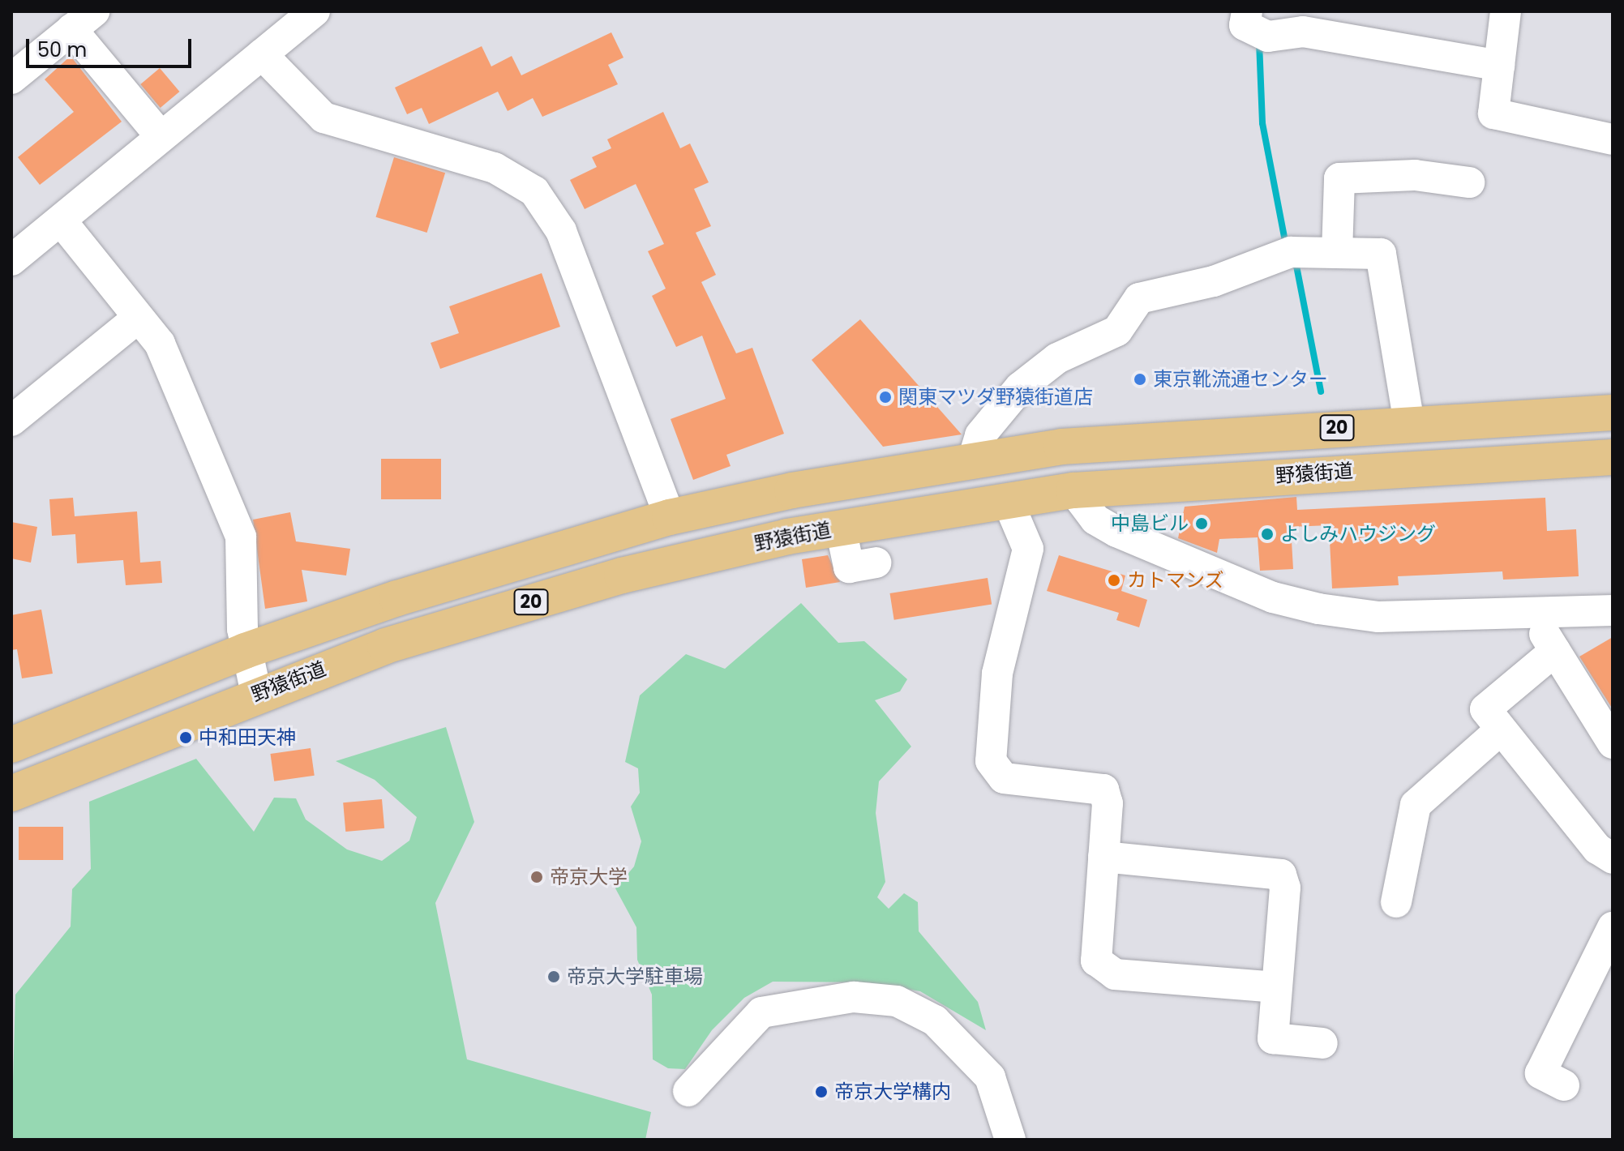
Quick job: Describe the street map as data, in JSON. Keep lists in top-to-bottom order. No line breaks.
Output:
{"streets":{"main road":["20","野猿街道"]},"places":["東京靴流通センター","関東マツダ野猿街道店","中島ビル","よしみハウジング","カトマンズ","中和田天神","帝京大学","帝京大学駐車場","帝京大学構内"],"scale_bar":"50 m"}
